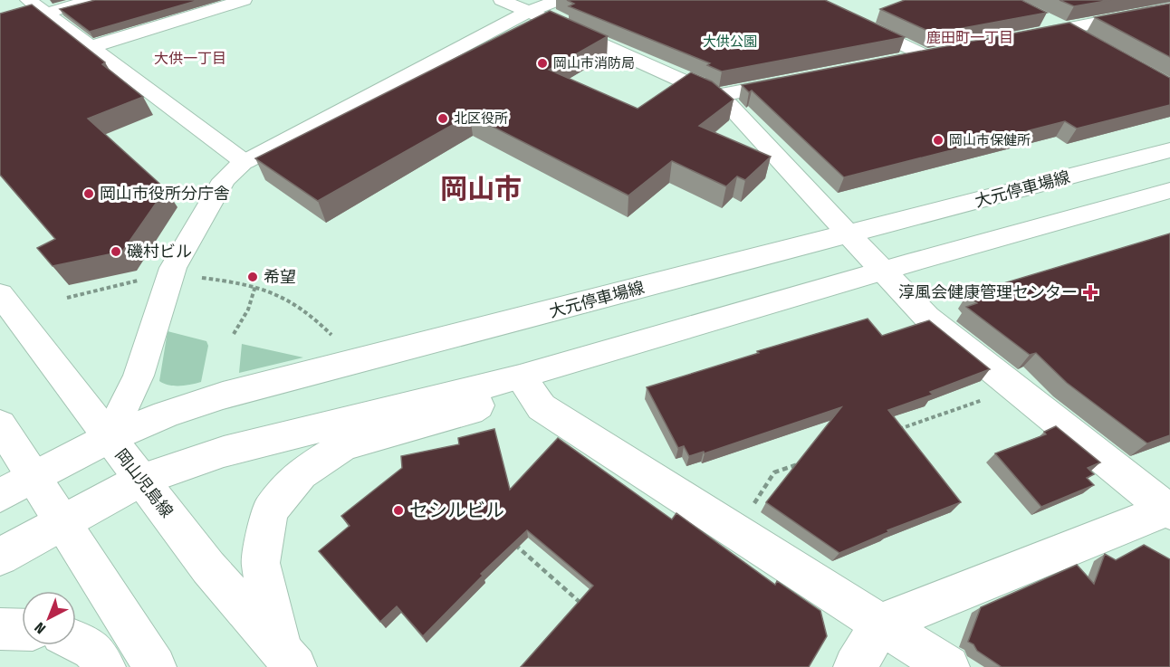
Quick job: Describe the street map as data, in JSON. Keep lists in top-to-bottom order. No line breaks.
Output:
{"streets":{"street":["大元停車場線","岡山児島線"]},"crossings":[["大元停車場線","岡山児島線"]],"districts":["鹿田町一丁目","大供一丁目","岡山市"],"parks":["大供公園"],"places":{"other":["岡山市消防局","北区役所","岡山市保健所","岡山市役所分庁舎","磯村ビル","希望","セシルビル"],"health":["淳風会健康管理センター"]},"north":"bottom left"}
